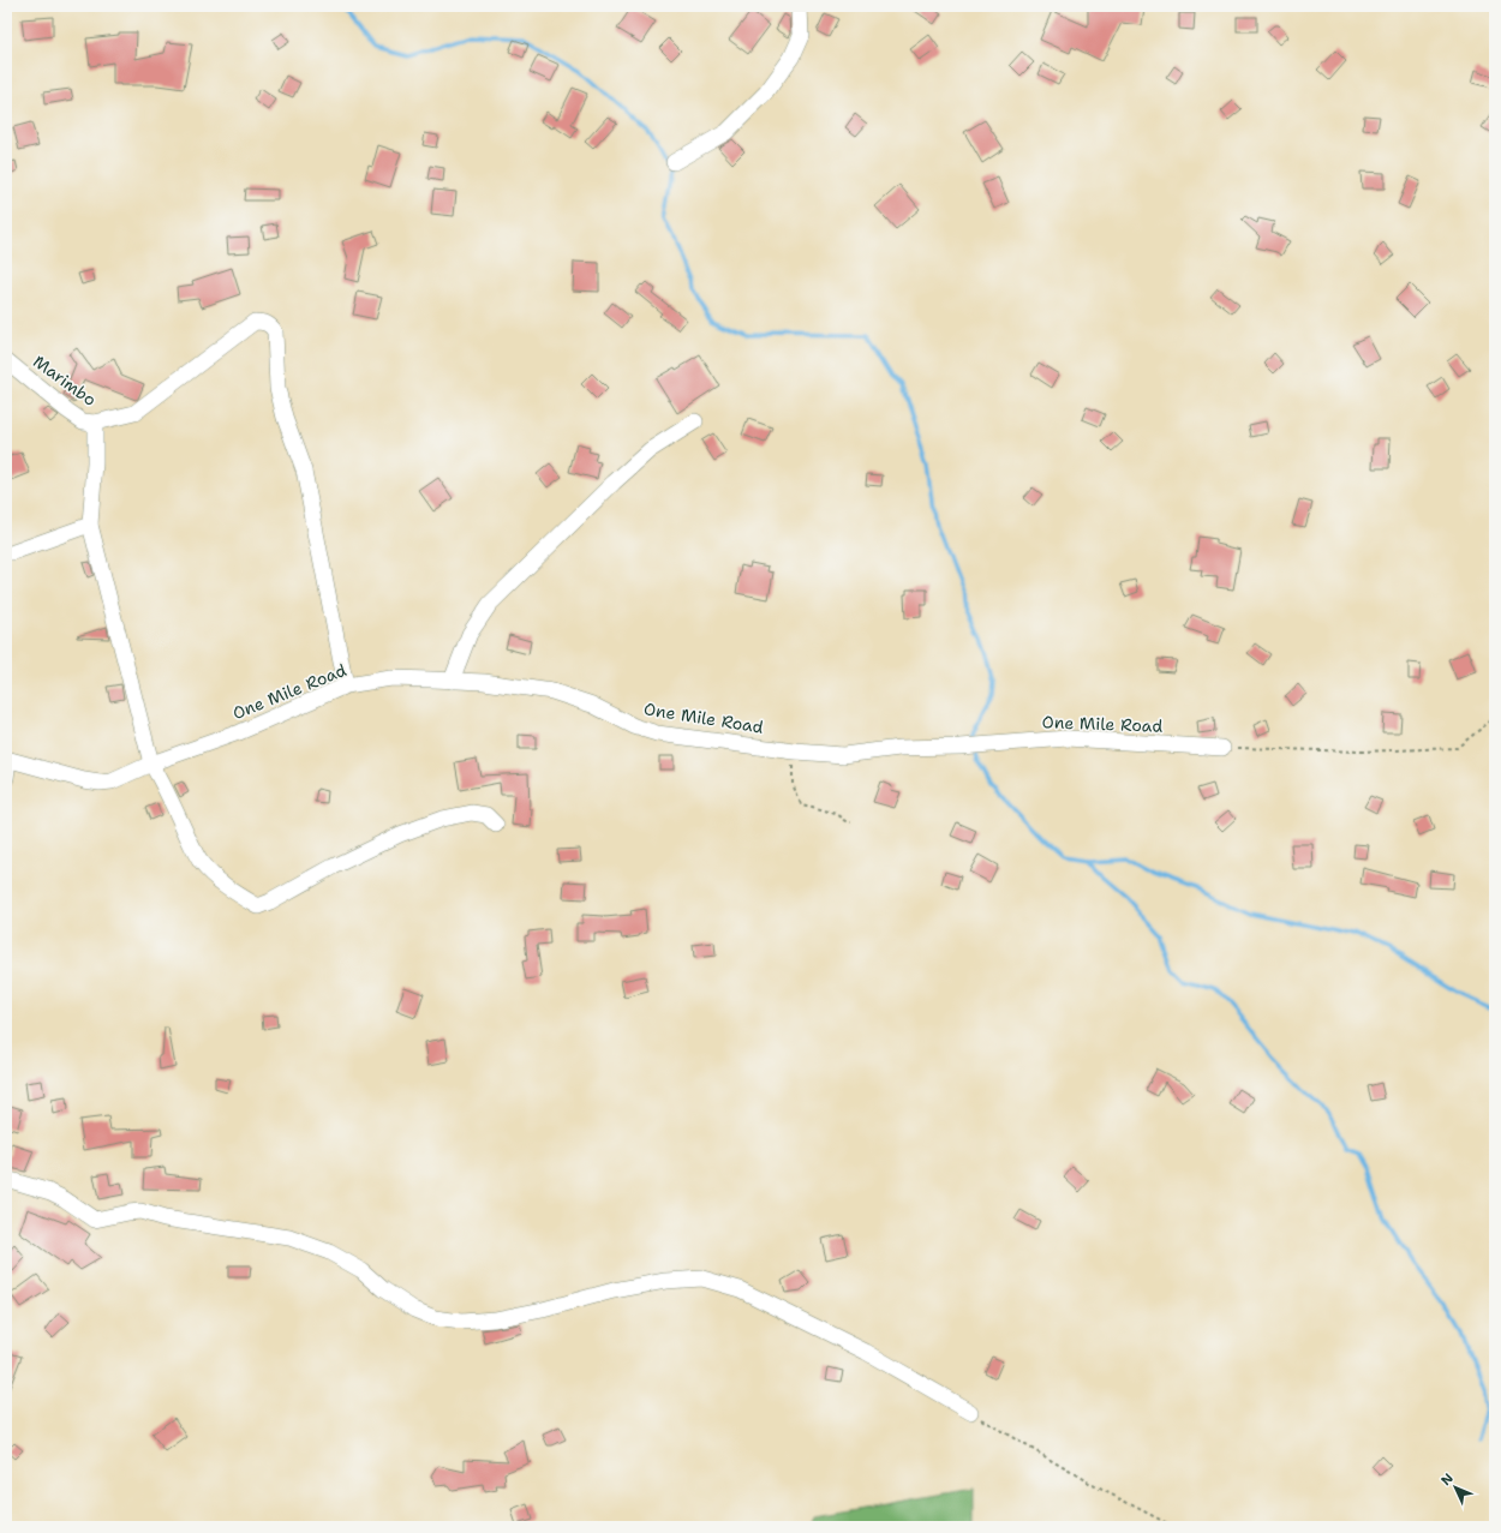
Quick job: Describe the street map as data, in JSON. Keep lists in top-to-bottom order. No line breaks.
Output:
{"streets":{"street":["Marimbo","One Mile Road"]},"crossings":[["Marimbo","One Mile Road"]],"north":"top left"}
